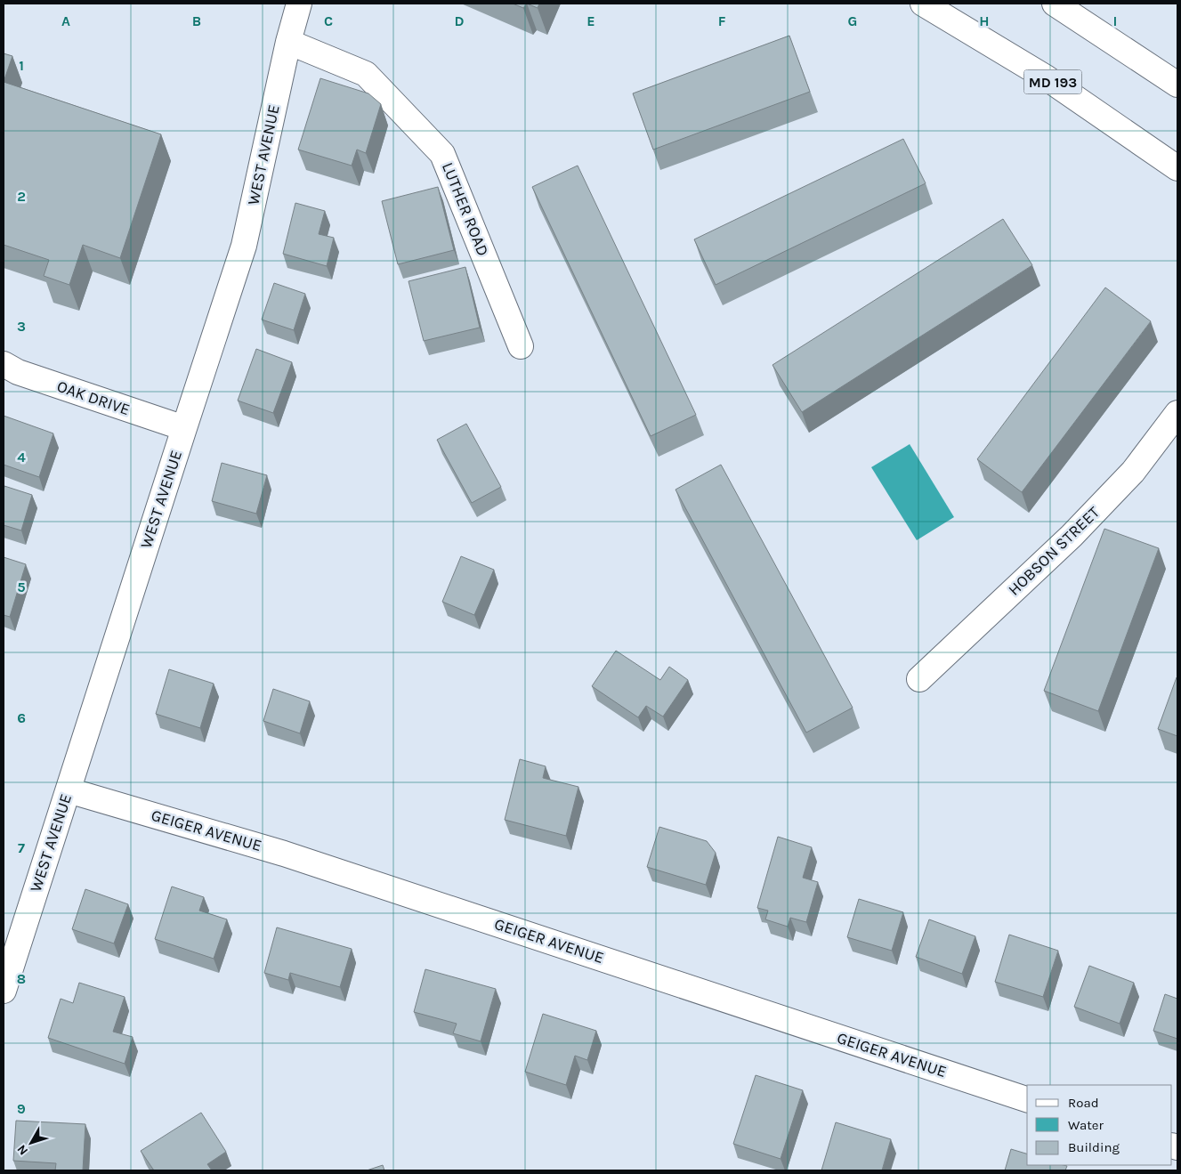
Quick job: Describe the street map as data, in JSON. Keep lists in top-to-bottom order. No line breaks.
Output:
{"streets":{"street":["MD 193","WEST AVENUE","LUTHER ROAD","OAK DRIVE","HOBSON STREET","GEIGER AVENUE"]},"crossings":[["WEST AVENUE","LUTHER ROAD"],["WEST AVENUE","OAK DRIVE"],["WEST AVENUE","GEIGER AVENUE"]],"legend":["Road","Water","Building"],"north":"bottom left","grid":{"columns":["A","B","C","D","E","F","G","H","I"],"rows":["1","2","3","4","5","6","7","8","9"]}}
